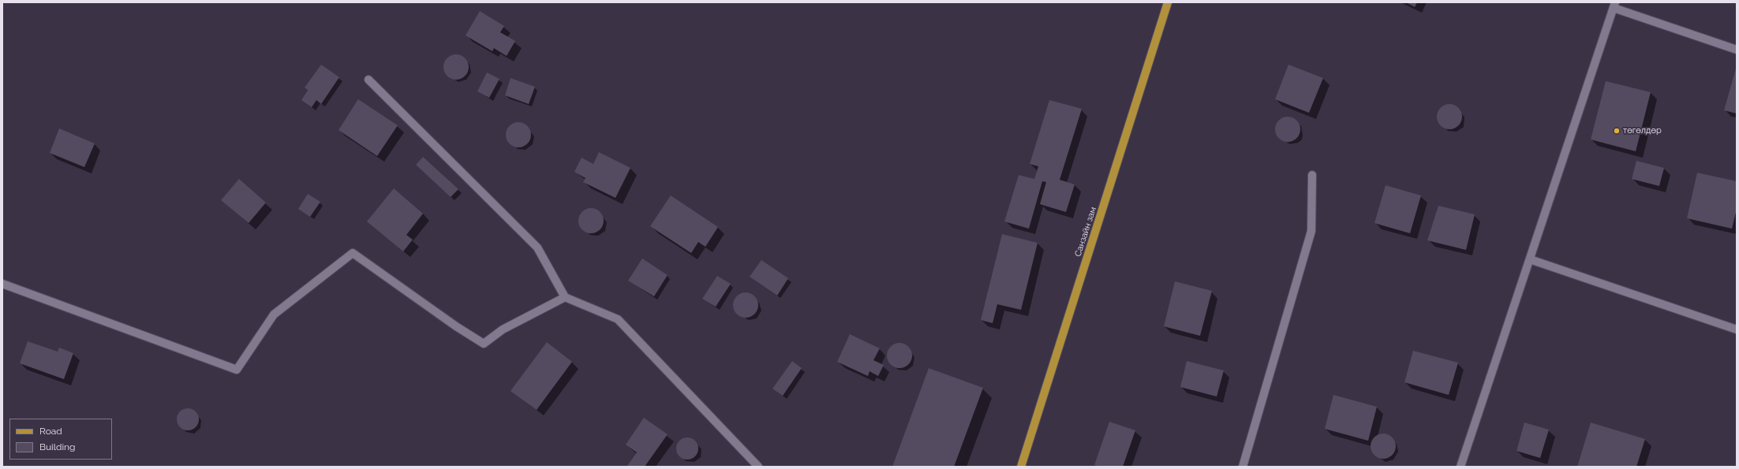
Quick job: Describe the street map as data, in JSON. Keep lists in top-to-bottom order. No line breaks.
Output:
{"streets":{"main road":["Санзайн зам"]},"places":["төгөлдөр"],"legend":["Road","Building"]}
